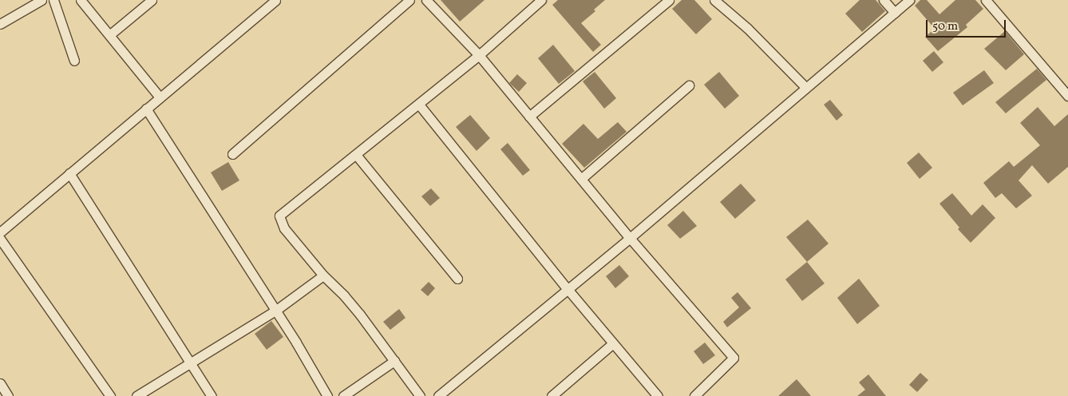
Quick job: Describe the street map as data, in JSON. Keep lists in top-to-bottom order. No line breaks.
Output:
{"scale_bar":"50 m"}
